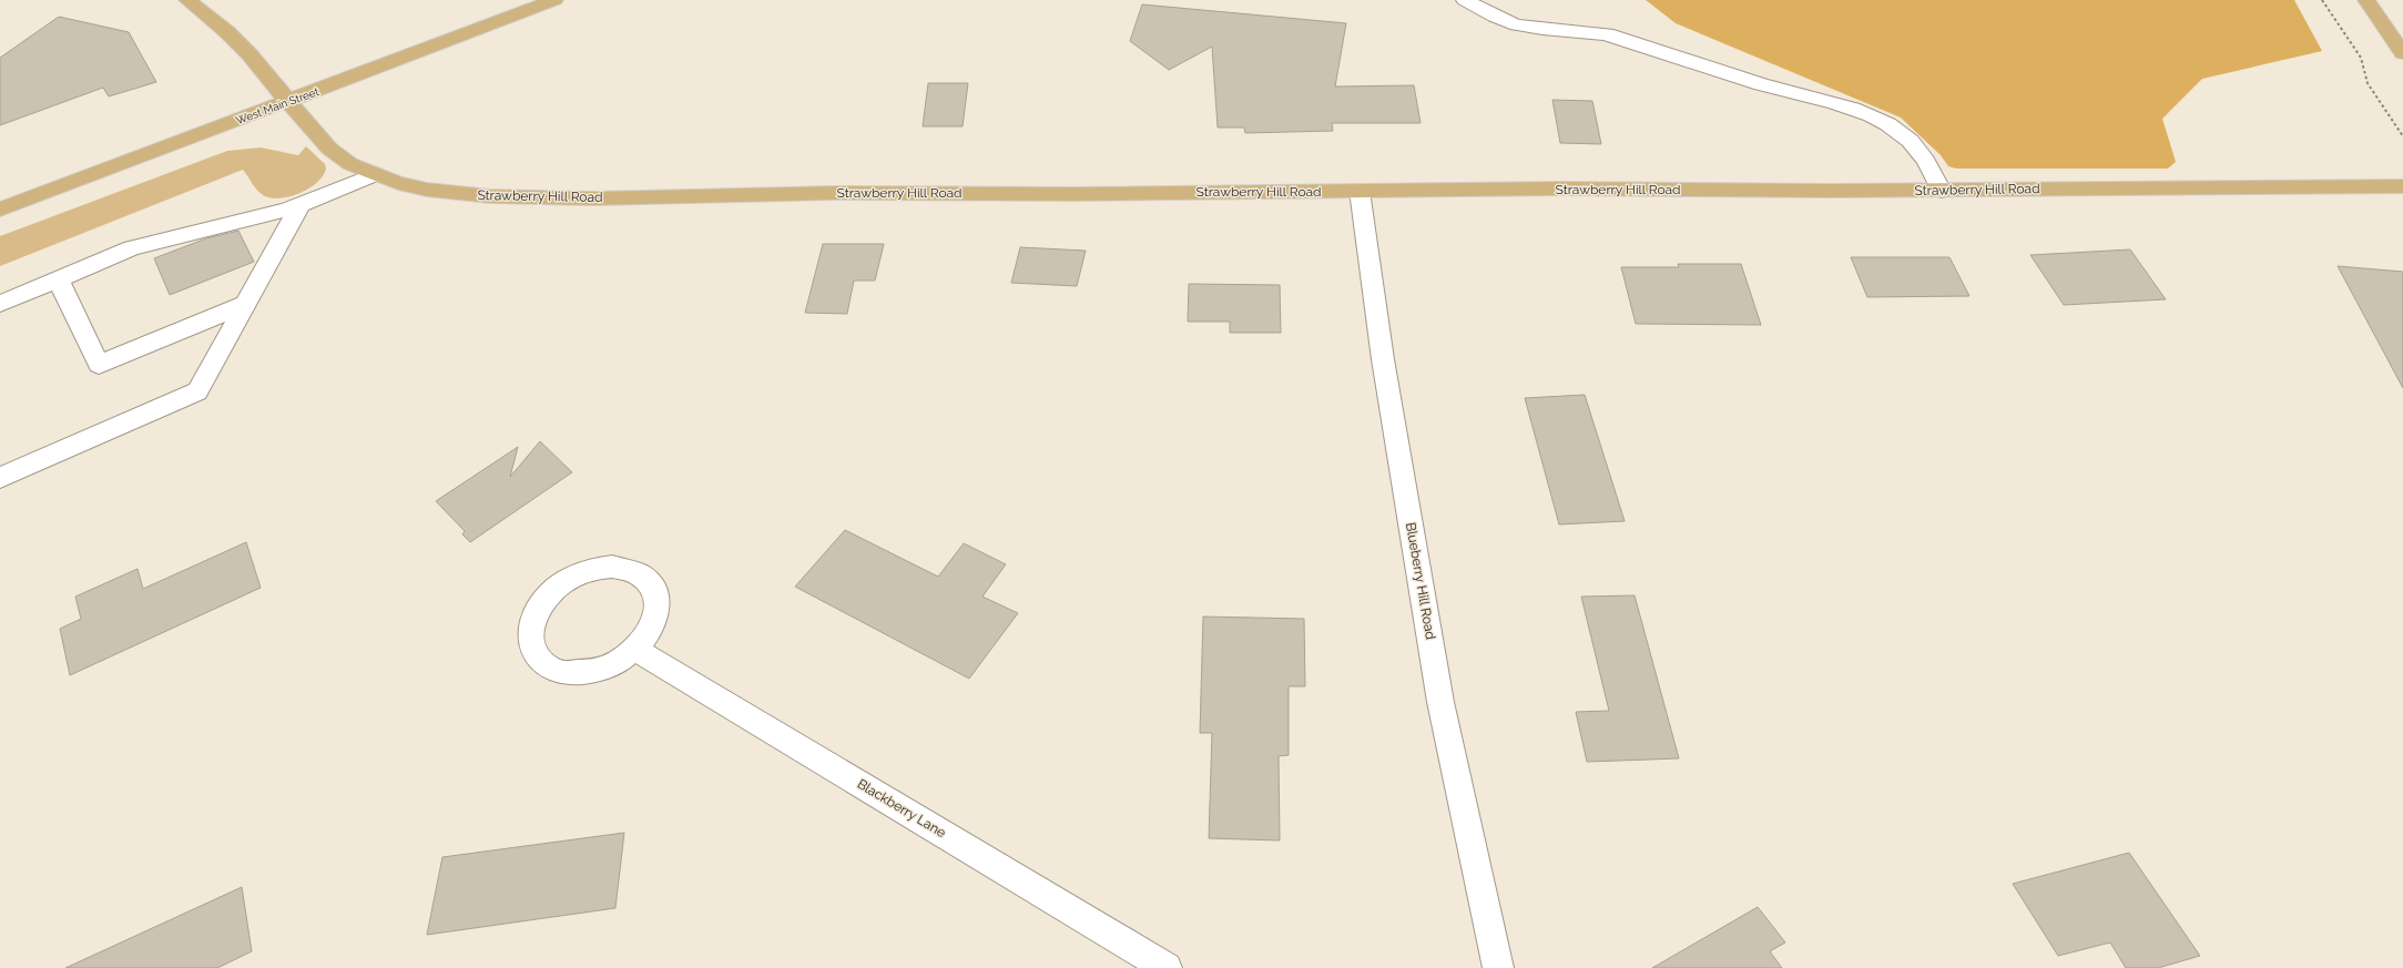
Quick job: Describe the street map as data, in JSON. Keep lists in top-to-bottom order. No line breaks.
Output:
{"streets":{"main road":["West Main Street","Strawberry Hill Road"],"street":["Blueberry Hill Road","Blackberry Lane"]},"crossings":[["West Main Street","Strawberry Hill Road"],["Strawberry Hill Road","Blueberry Hill Road"]]}
